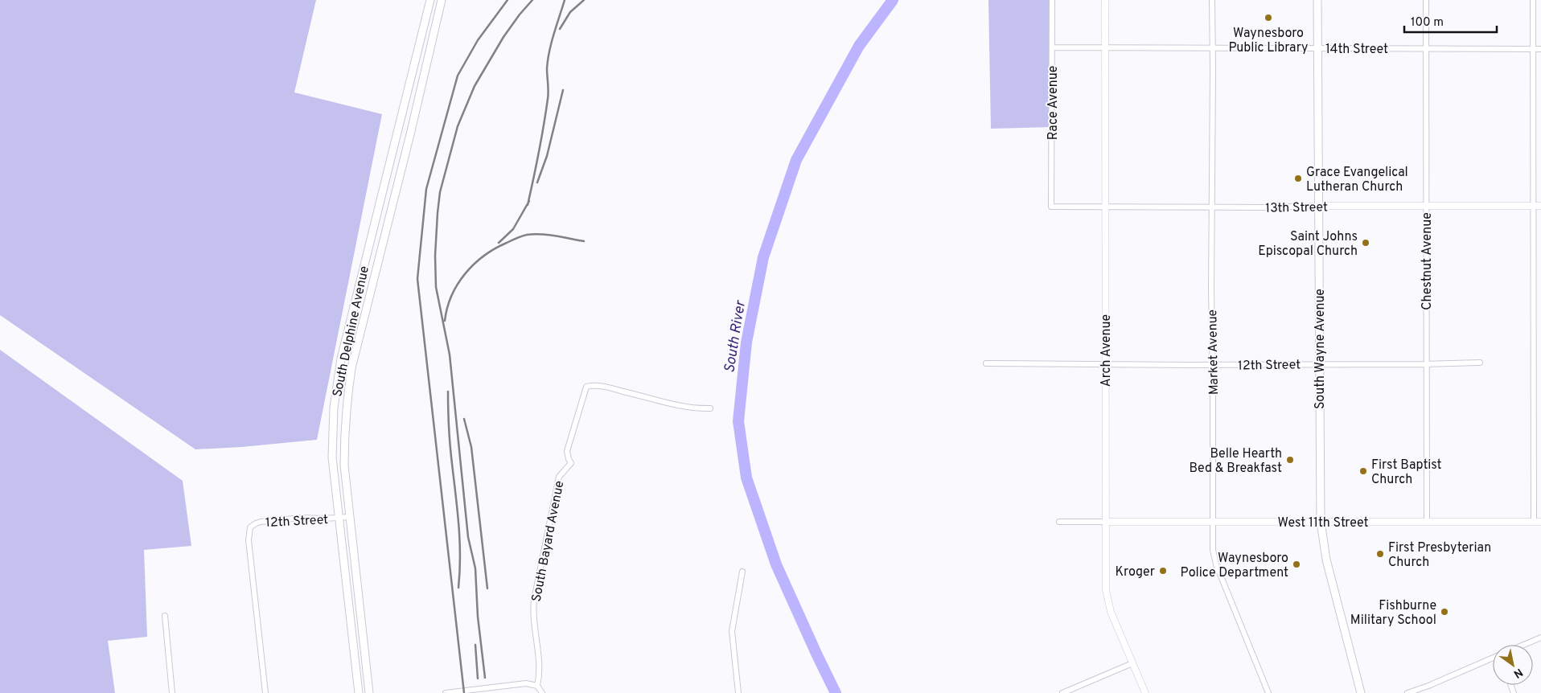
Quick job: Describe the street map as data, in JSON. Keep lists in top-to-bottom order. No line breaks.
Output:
{"streets":{"main road":["South Delphine Avenue","South Wayne Avenue"],"street":["14th Street","Race Avenue","13th Street","Chestnut Avenue","Arch Avenue","Market Avenue","12th Street","West 11th Street","South Bayard Avenue"]},"crossings":[["14th Street","Race Avenue"],["14th Street","Chestnut Avenue"],["14th Street","South Wayne Avenue"],["14th Street","Arch Avenue"],["14th Street","Market Avenue"],["Race Avenue","13th Street"],["13th Street","Chestnut Avenue"],["13th Street","South Wayne Avenue"],["13th Street","Arch Avenue"],["13th Street","Market Avenue"],["Chestnut Avenue","12th Street"],["Chestnut Avenue","West 11th Street"],["South Delphine Avenue","12th Street"],["South Wayne Avenue","12th Street"],["South Wayne Avenue","West 11th Street"],["Arch Avenue","12th Street"],["Arch Avenue","West 11th Street"],["Market Avenue","12th Street"],["Market Avenue","West 11th Street"]],"water":["South River"],"places":["Waynesboro Public Library","Grace Evangelical Lutheran Church","Saint Johns Episcopal Church","Belle Hearth Bed & Breakfast","First Baptist Church","First Presbyterian Church","Waynesboro Police Department","Kroger","Fishburne Military School"],"scale_bar":"100 m","north":"bottom right"}
